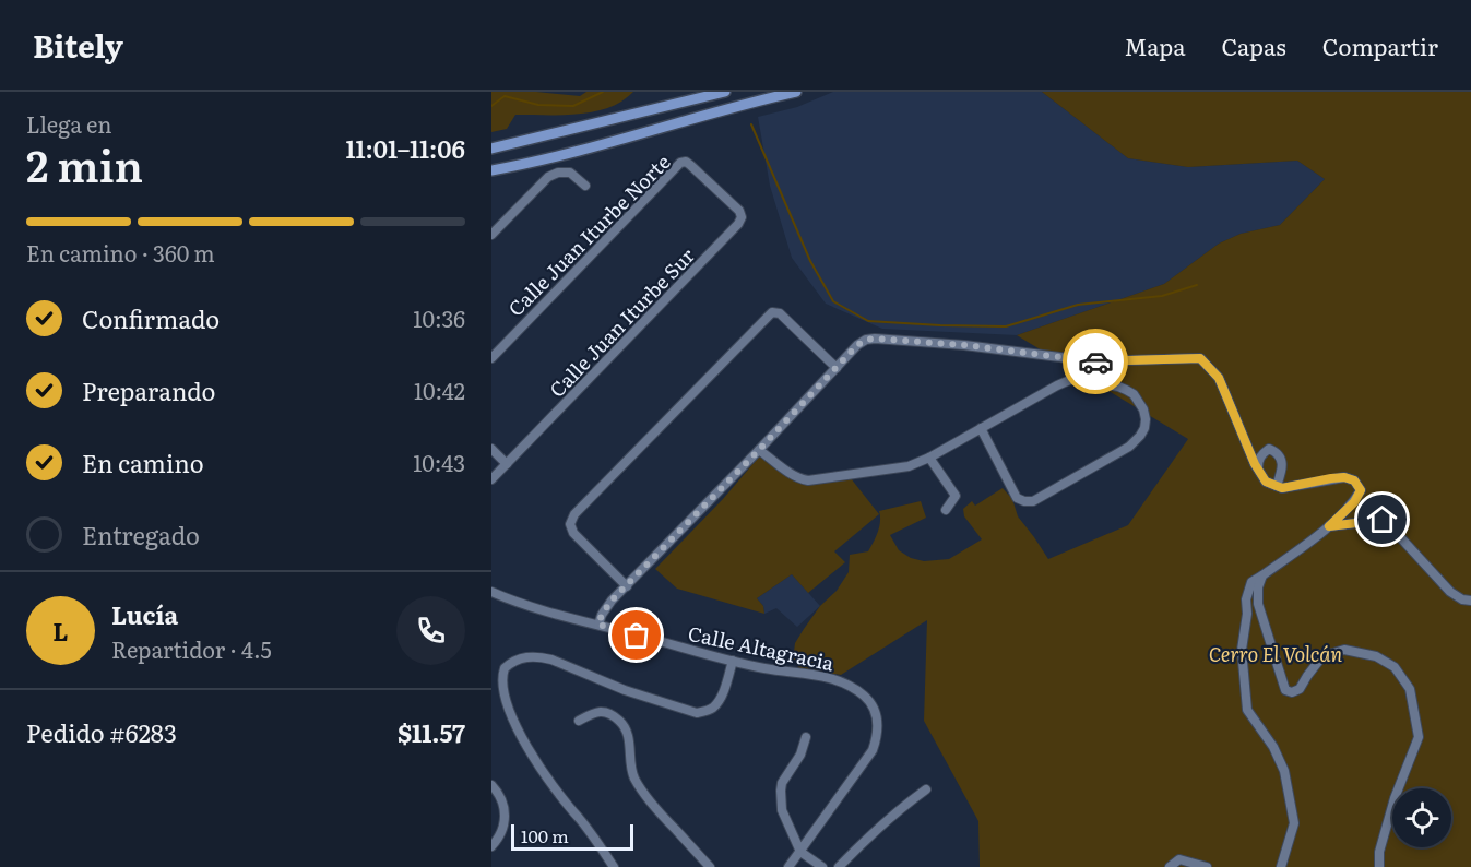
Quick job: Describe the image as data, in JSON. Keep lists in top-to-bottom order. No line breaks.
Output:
{"streets":{"street":["Calle Juan Iturbe Norte","Calle Juan Iturbe Sur","Calle Altagracia"]},"crossings":[["Calle Juan Iturbe Norte","Calle Juan Iturbe Sur"]],"parks":["Cerro El Volcán"],"scale_bar":"100 m","page":{"header":"Bitely","nav":["Mapa","Capas","Compartir"],"heading":["2 min","Llega en","11:01–11:06"],"panel":["Lucía","Repartidor · 4.5","Pedido #6283","$11.57"],"bar":"En camino · 360 m","list":[["Confirmado","10:36"],["Preparando","10:42"],["En camino","10:43"],"Entregado"],"round":"L","scale":"100 m"}}
